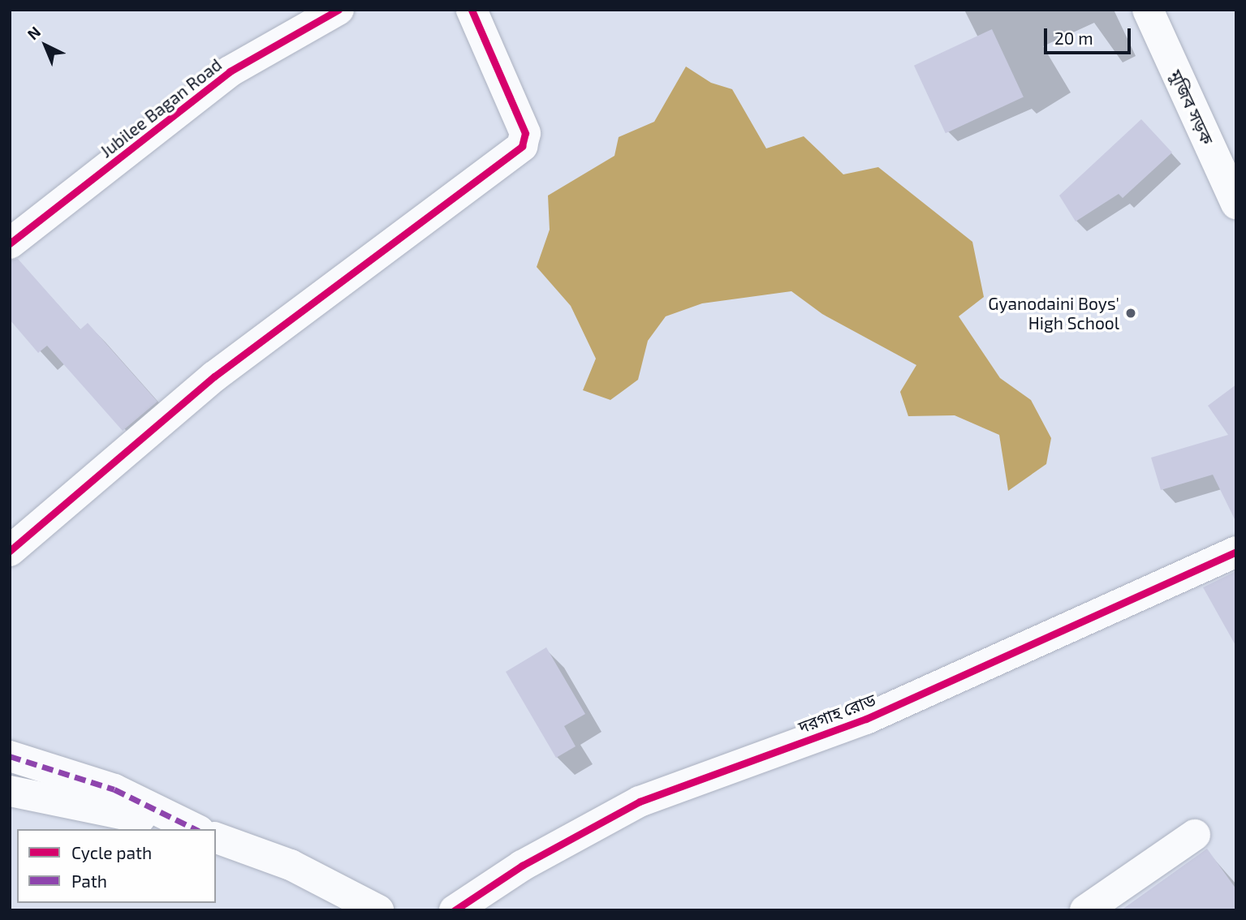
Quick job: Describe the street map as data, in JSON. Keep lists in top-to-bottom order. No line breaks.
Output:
{"streets":{"street":["মুজিব সড়ক","Jubilee Bagan Road","দরগাহ রোড"]},"places":["Gyanodaini Boys' High School"],"legend":["Cycle path","Path"],"scale_bar":"20 m","north":"top left"}
